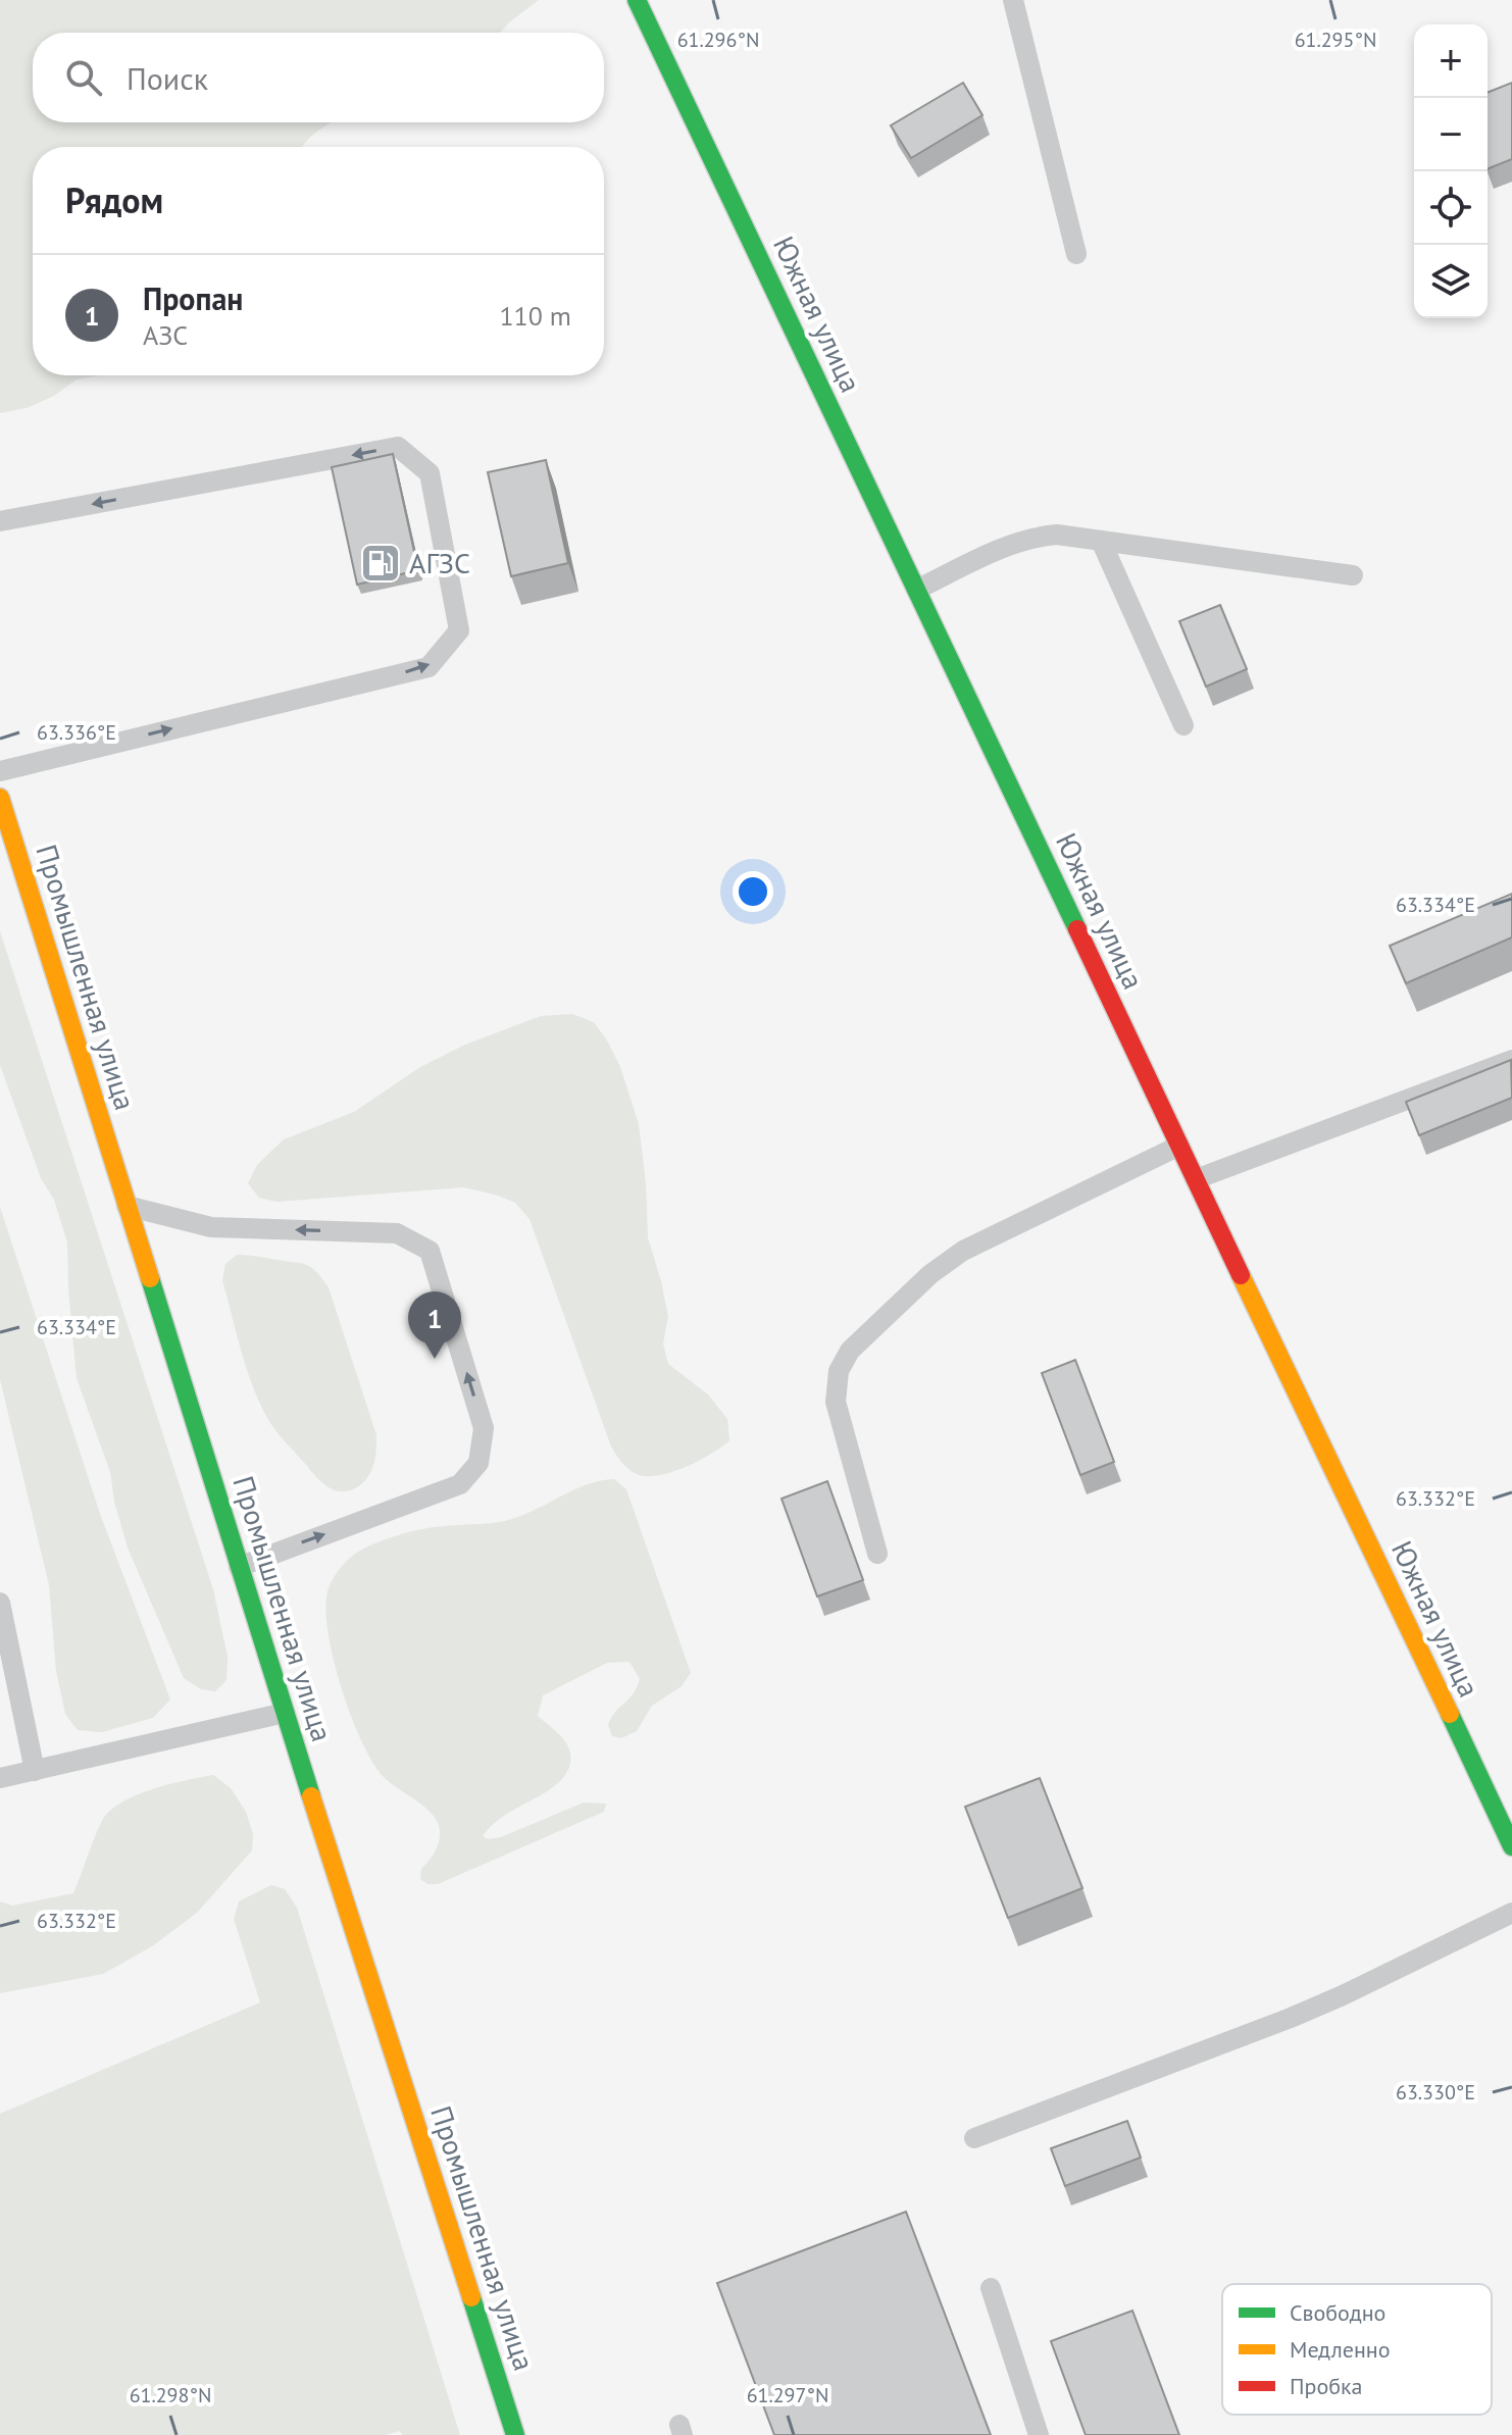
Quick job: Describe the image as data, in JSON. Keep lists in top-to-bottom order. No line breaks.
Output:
{"streets":{"street":["Южная улица","Промышленная улица"]},"places":{"fuel station":["АГЗС"]},"legend":["Свободно","Медленно","Пробка"],"page":{"map_buttons":["+","−"],"search":"Поиск","heading":"Рядом","list":[{"mark":"1","name":"Пропан","note":"АЗС","value":"110 m"}],"pins":"1"},"coordinates":["61.296°N","61.295°N","63.336°E","63.334°E","63.332°E","63.330°E","61.298°N","61.297°N"]}
